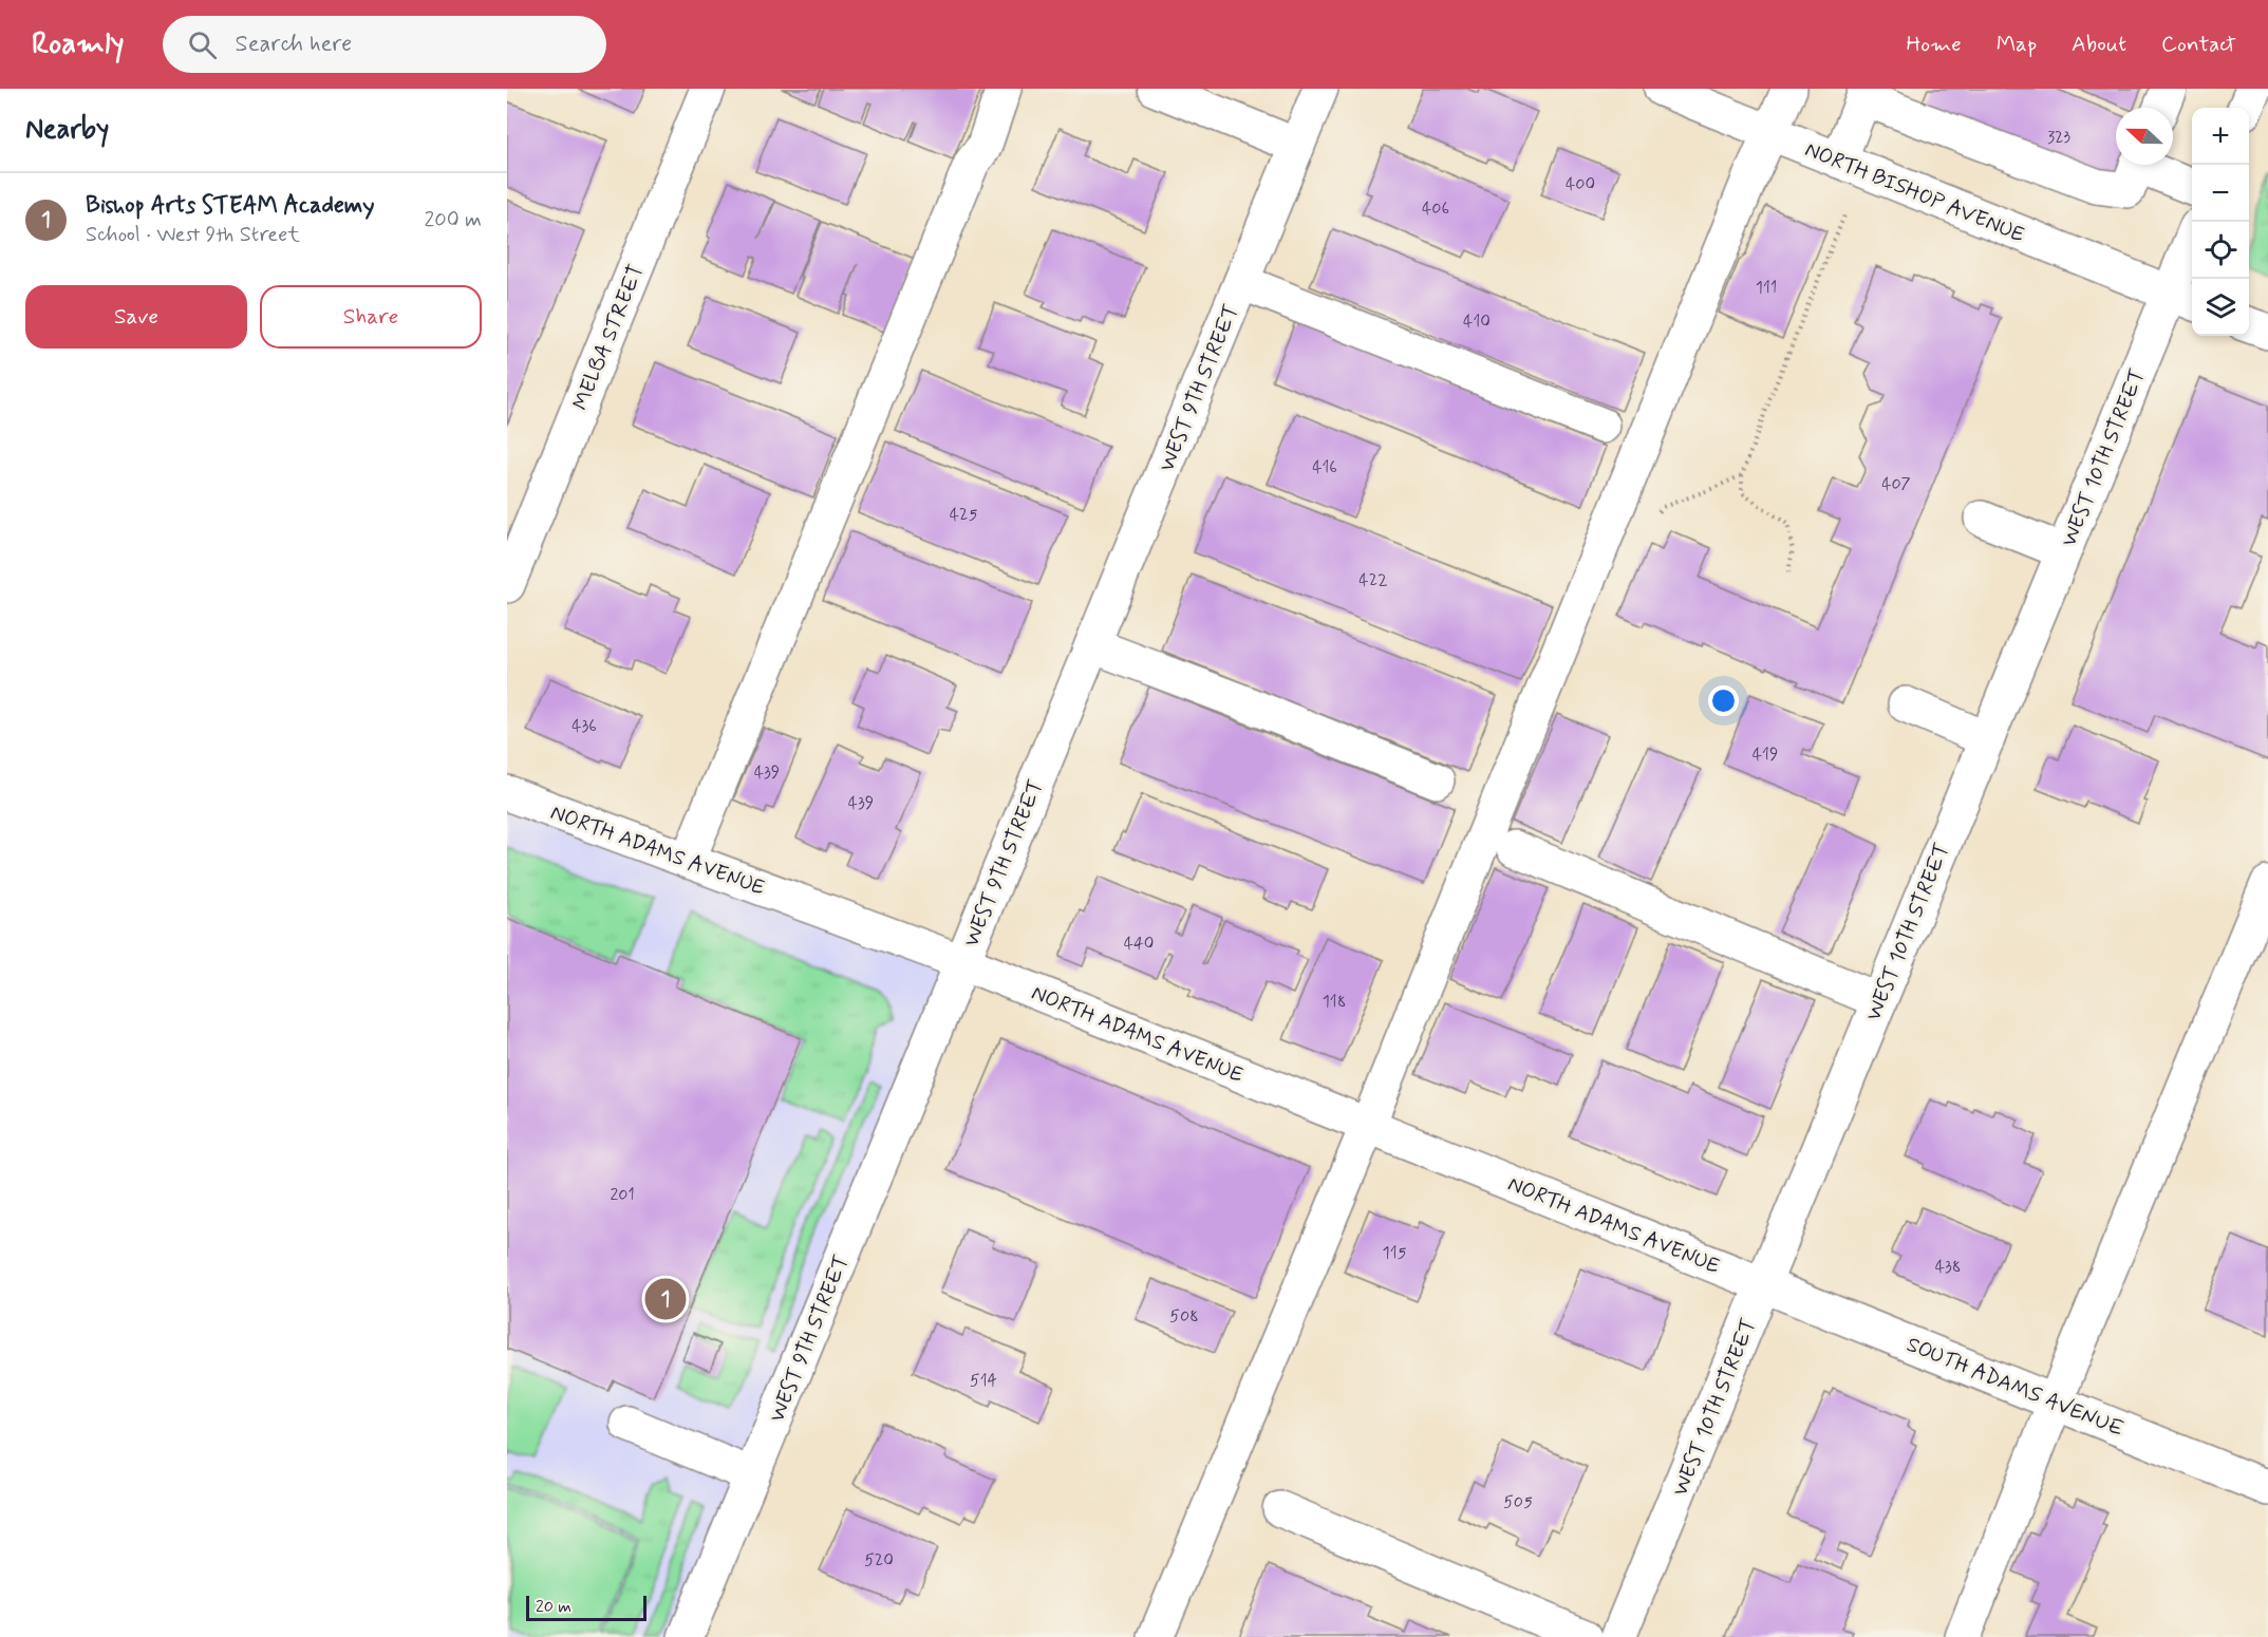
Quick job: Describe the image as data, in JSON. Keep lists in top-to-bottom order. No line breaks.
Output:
{"streets":{"street":["NORTH BISHOP AVENUE","MELBA STREET","WEST 9TH STREET","WEST 10TH STREET","NORTH ADAMS AVENUE","SOUTH ADAMS AVENUE"]},"crossings":[["NORTH BISHOP AVENUE","WEST 10TH STREET"],["WEST 9TH STREET","NORTH ADAMS AVENUE"],["WEST 10TH STREET","NORTH ADAMS AVENUE"],["WEST 10TH STREET","SOUTH ADAMS AVENUE"],["NORTH ADAMS AVENUE","SOUTH ADAMS AVENUE"]],"house_numbers":["323","400","406","111","410","416","407","425","422","436","419","439","439","440","118","201","115","438","508","514","505","520"],"scale_bar":"20 m","north":"left","page":{"header":"Roamly","search":"Search here","nav":["Home","Map","About","Contact"],"heading":"Nearby","map_buttons":["+","−"],"list":[{"mark":"1","name":"Bishop Arts STEAM Academy","note":"School · West 9th Street","value":"200 m"}],"buttons":["Save","Share"],"pins":"1","scale":"20 m"}}
